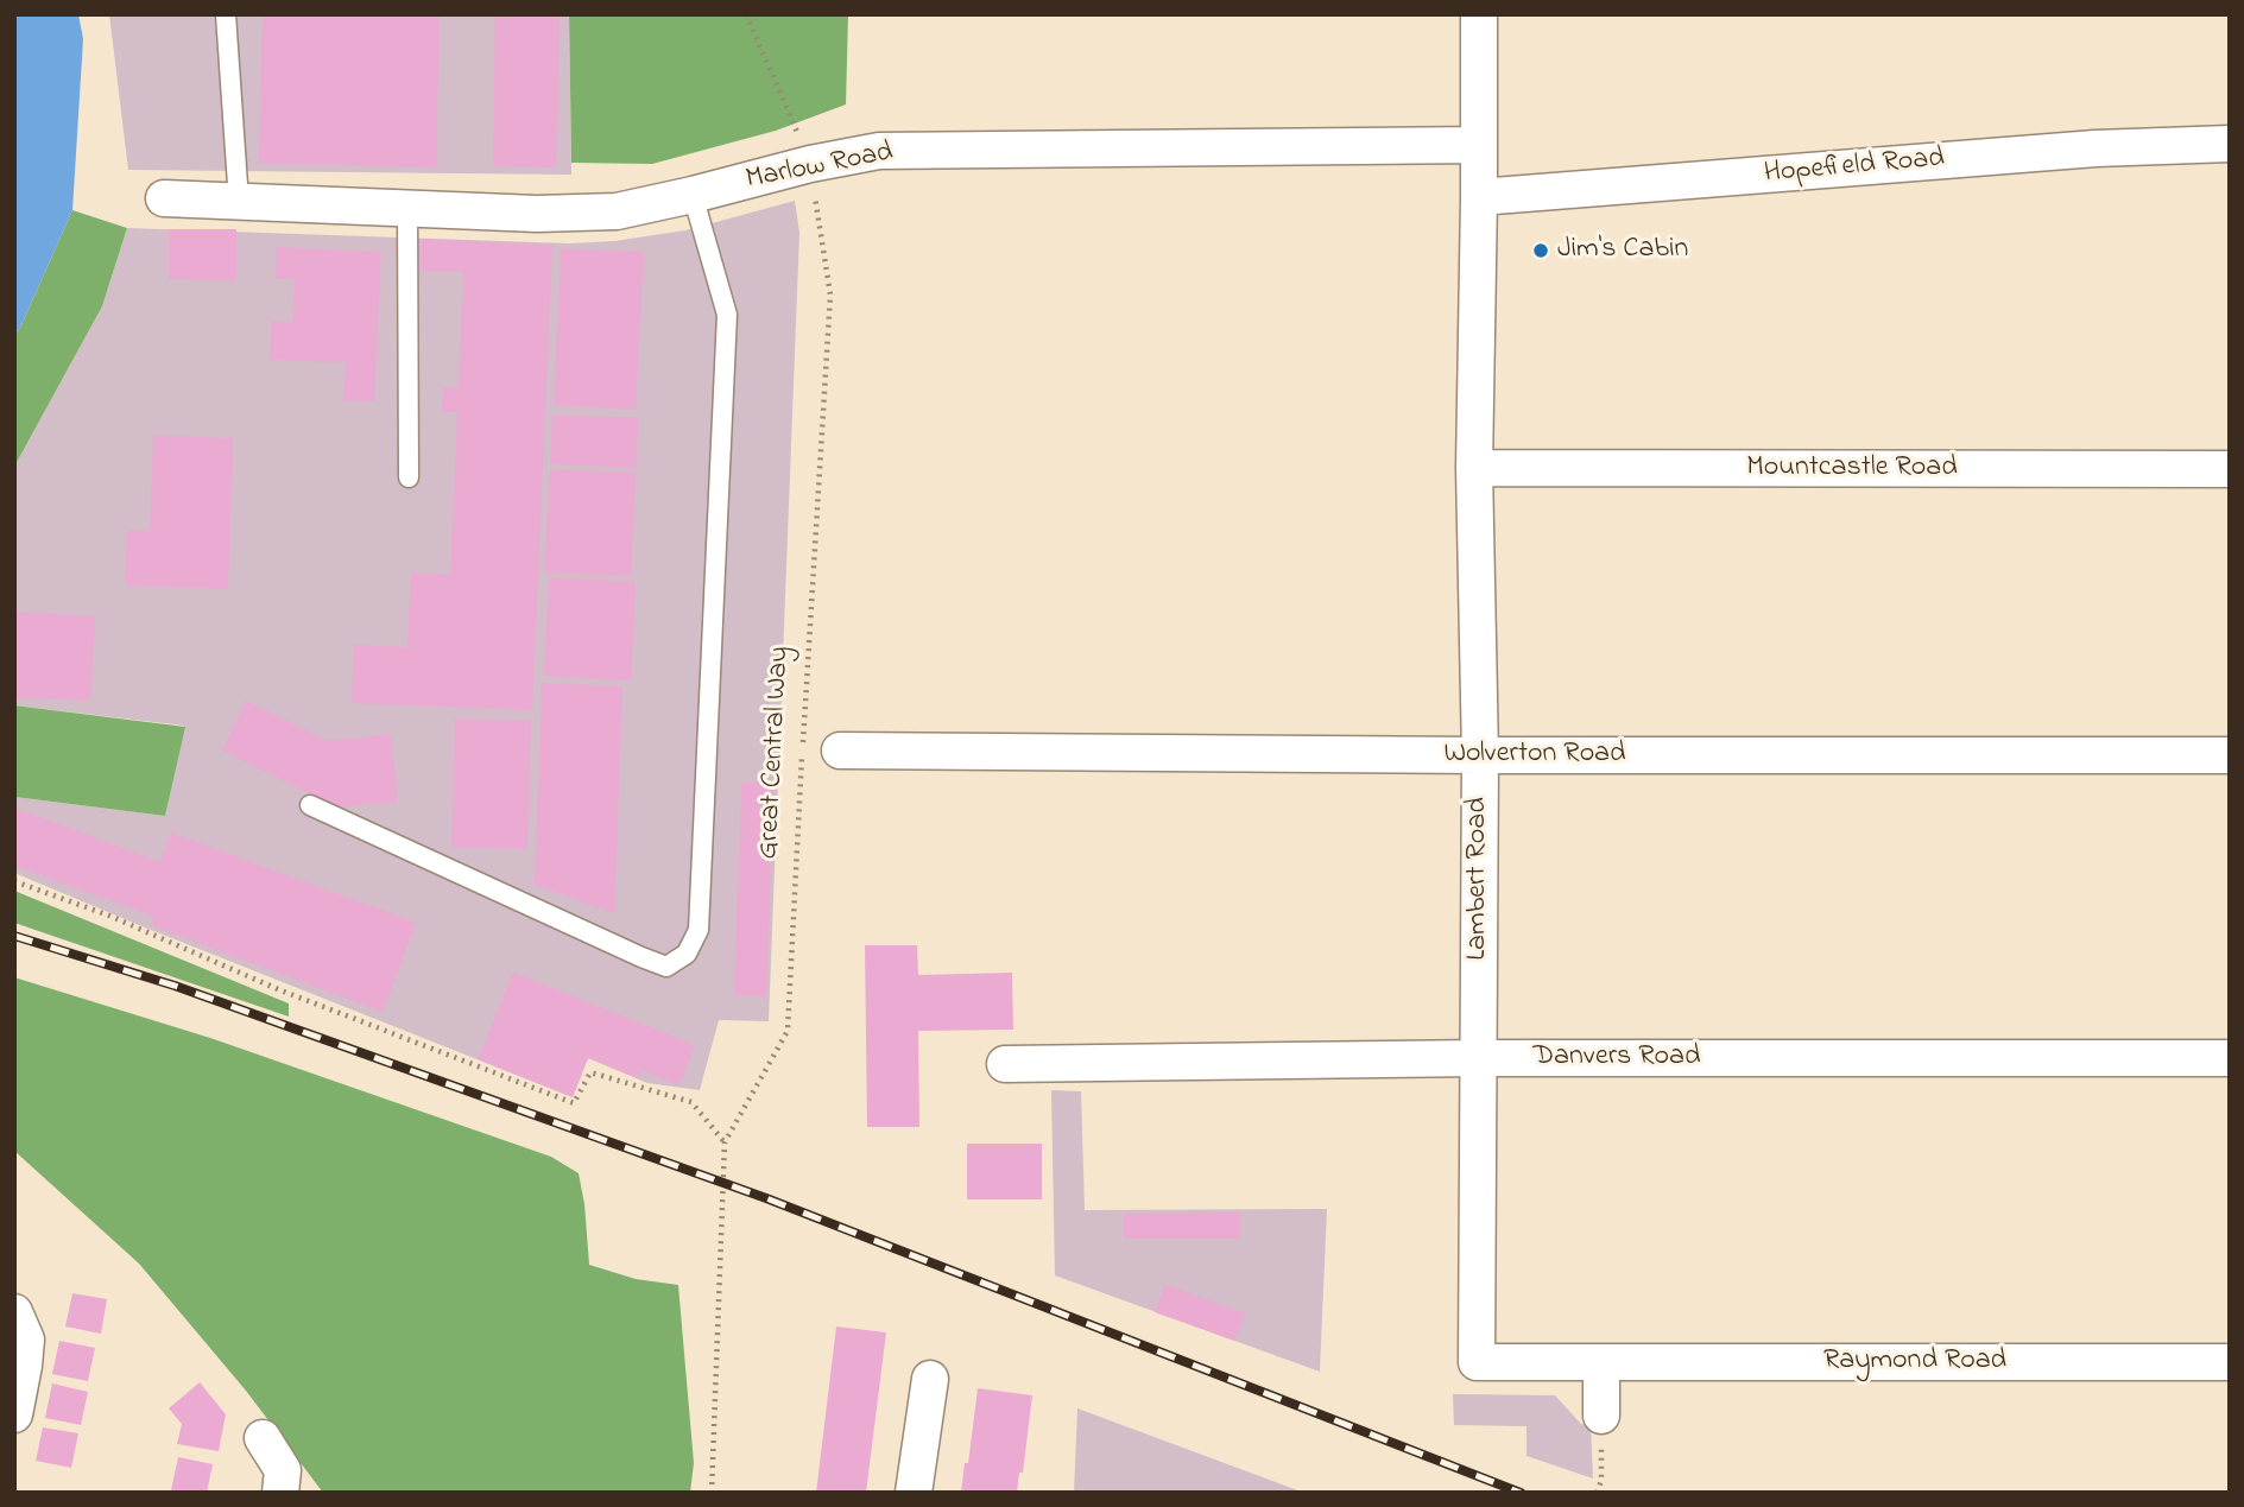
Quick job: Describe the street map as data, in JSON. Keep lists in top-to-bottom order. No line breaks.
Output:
{"streets":{"street":["Marlow Road","Hopefield Road","Mountcastle Road","Wolverton Road","Lambert Road","Danvers Road","Raymond Road"],"path":["Great Central Way"]},"crossings":[["Marlow Road","Great Central Way"],["Marlow Road","Lambert Road"],["Hopefield Road","Lambert Road"],["Mountcastle Road","Lambert Road"],["Wolverton Road","Lambert Road"],["Lambert Road","Danvers Road"],["Lambert Road","Raymond Road"]],"places":["Jim's Cabin"]}
